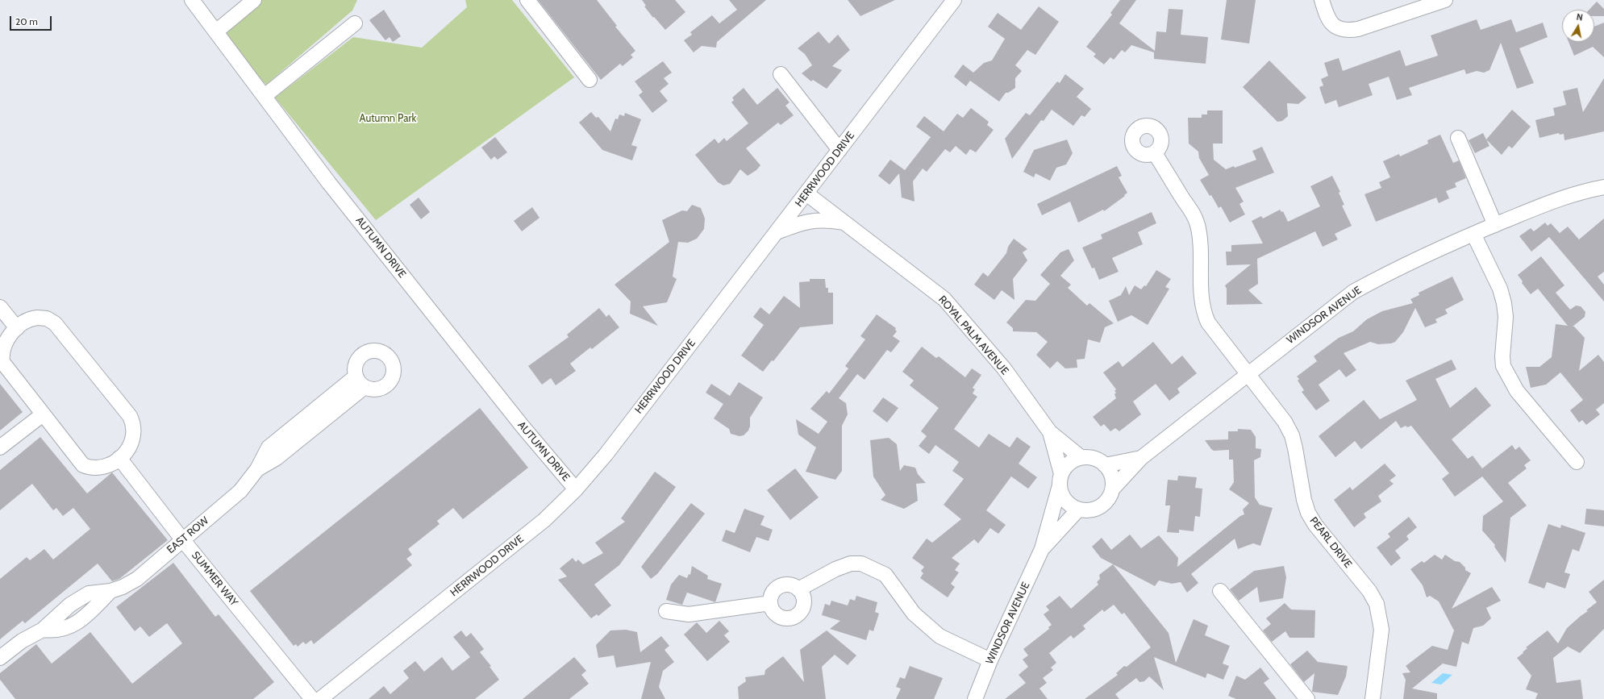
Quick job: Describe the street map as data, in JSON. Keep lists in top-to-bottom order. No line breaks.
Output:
{"streets":{"street":["HERRWOOD DRIVE","AUTUMN DRIVE","WINDSOR AVENUE","ROYAL PALM AVENUE","EAST ROW","PEARL DRIVE","SUMMER WAY"]},"crossings":[["HERRWOOD DRIVE","AUTUMN DRIVE"],["HERRWOOD DRIVE","ROYAL PALM AVENUE"],["WINDSOR AVENUE","ROYAL PALM AVENUE"],["WINDSOR AVENUE","PEARL DRIVE"],["EAST ROW","SUMMER WAY"]],"parks":["Autumn Park"],"scale_bar":"20 m","north":"top"}
